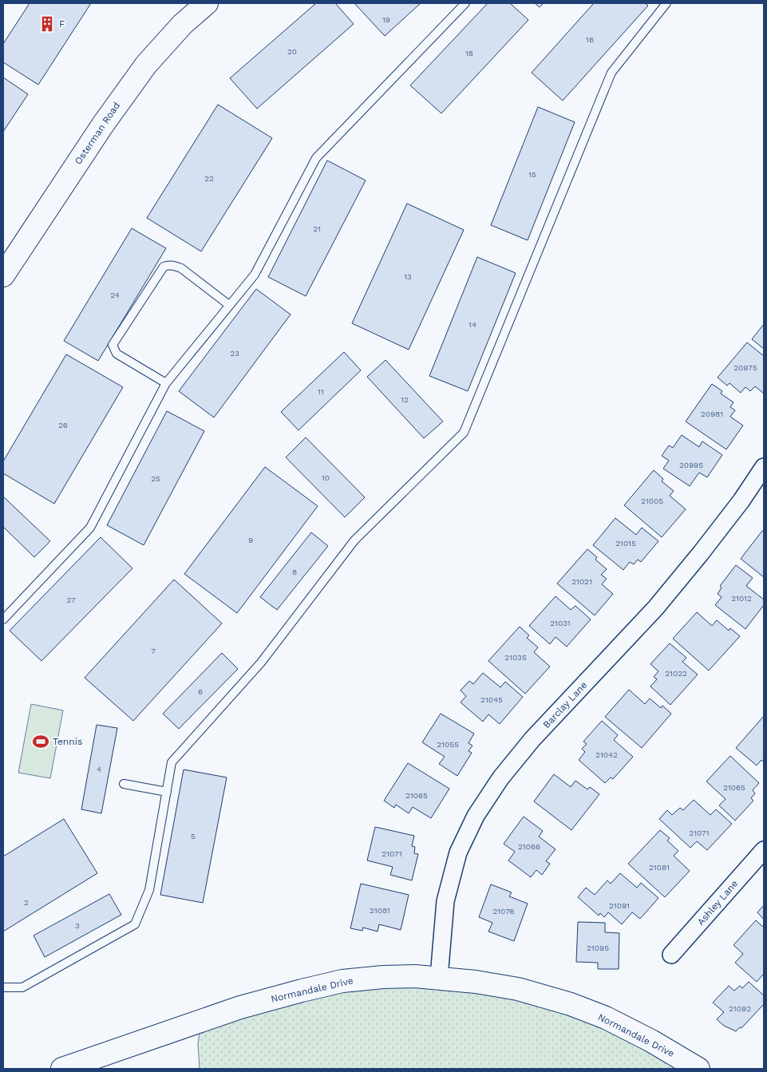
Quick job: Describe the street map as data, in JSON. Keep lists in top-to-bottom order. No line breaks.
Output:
{"streets":{"street":["Osterman Road","Barclay Lane","Ashley Lane","Normandale Drive"]},"crossings":[["Barclay Lane","Normandale Drive"]],"places":{"building":["F"],"sports":["Tennis"]},"house_numbers":["19","16","20","18","15","22","21","13","24","14","23","20975","11","12","20981","26","20995","10","25","21005","9","21015","8","21021","21012","27","21031","7","21035","21022","6","21045","21055","21042","4","21065","21065","21071","5","21066","21071","21081","2","21091","21081","21076","3","21095","21092"]}
